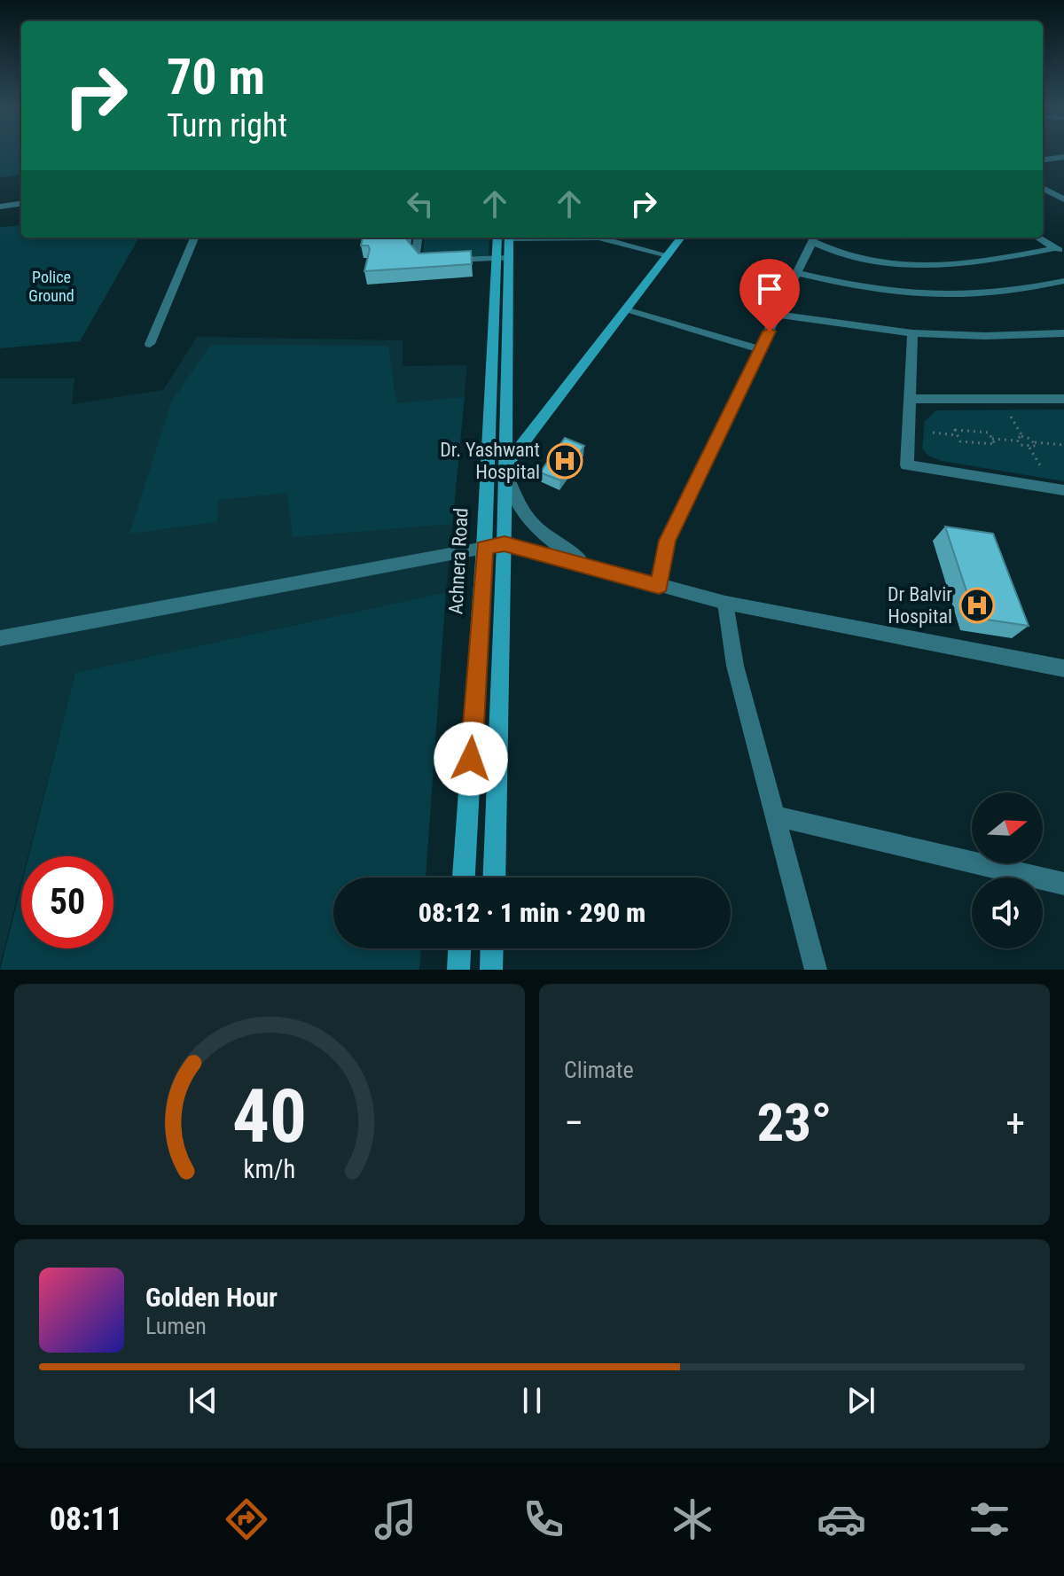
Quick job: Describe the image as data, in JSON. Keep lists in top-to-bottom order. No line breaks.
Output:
{"streets":{"main road":["Achnera Road"]},"parks":["Police Ground"],"places":{"hospital":["Dr. Yashwant Hospital","Dr Balvir Hospital"]},"north":"right","page":{"turn":["70 m","Turn right"],"limit":"50","trip":"08:12 · 1 min · 290 m","tile":"Climate","heat":["−","23°","+"],"song":["Golden Hour","Lumen"],"tabs":"08:11","gauge":["40","km/h"]}}
